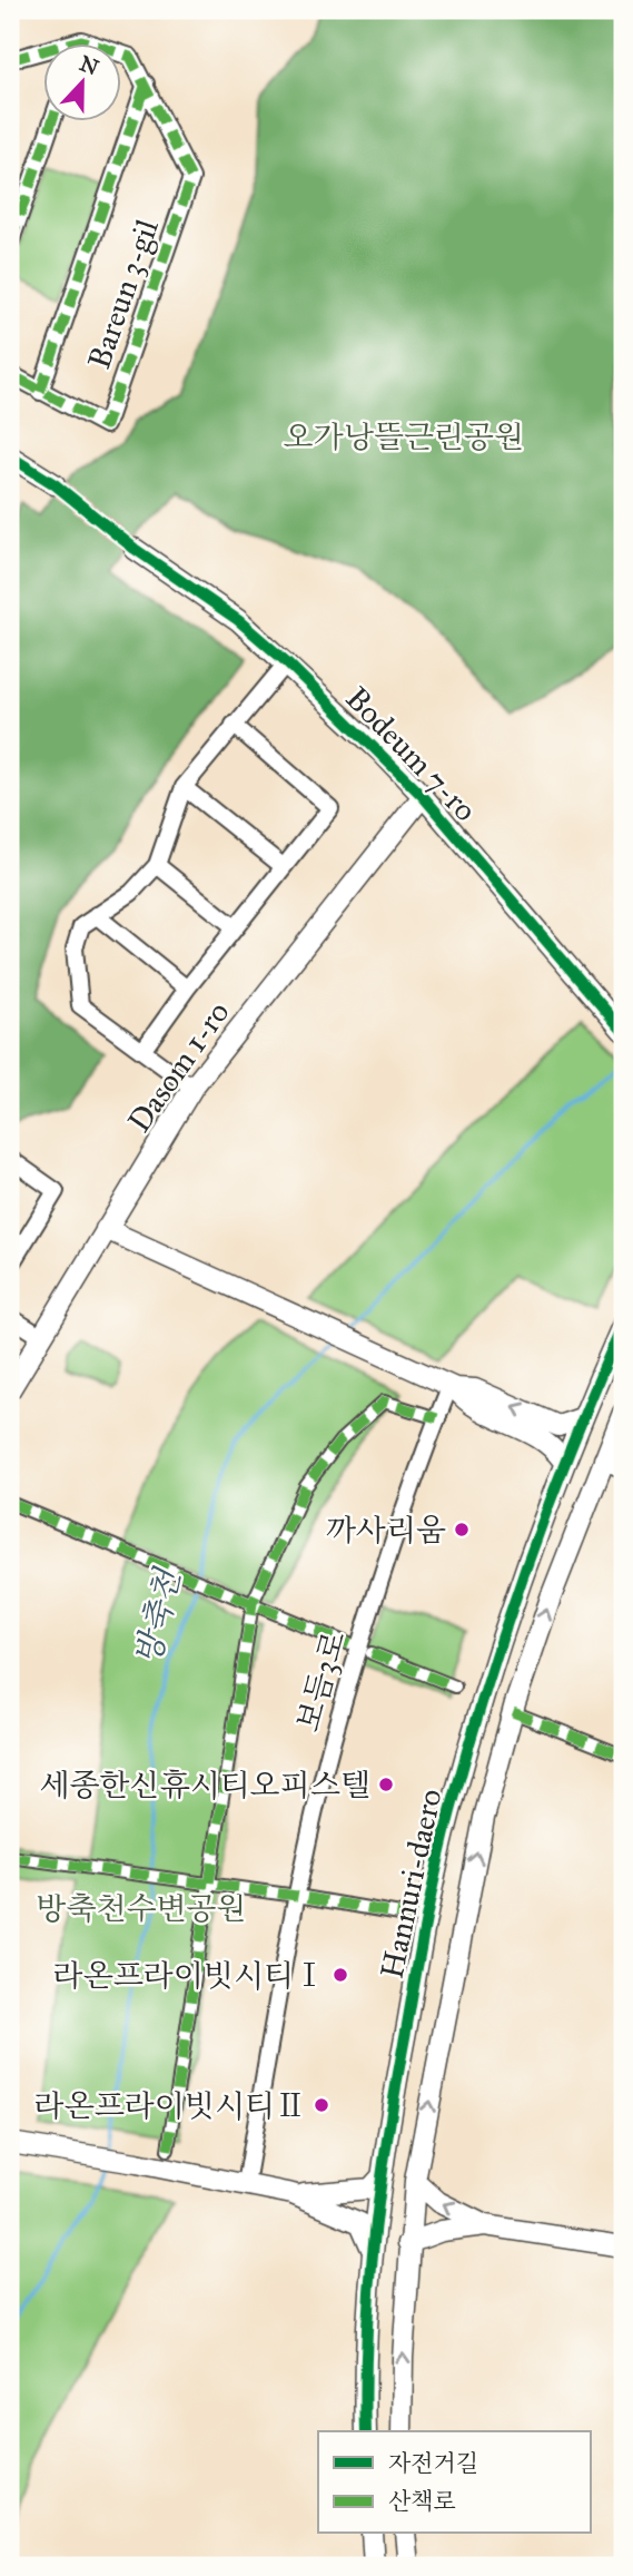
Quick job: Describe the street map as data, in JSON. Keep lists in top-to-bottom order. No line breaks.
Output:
{"streets":{"street":["Bareun 3-gil","Bodeum 7-ro","Dasom 1-ro","보듬3로","Hannuri-daero"]},"crossings":[["Bodeum 7-ro","Dasom 1-ro"]],"water":["방축천"],"parks":["오가낭뜰근린공원","방축천수변공원"],"places":["까사리움","세종한신휴시티오피스텔","라온프라이빗시티Ⅰ","라온프라이빗시티Ⅱ"],"legend":["자전거길","산책로"],"north":"top"}
